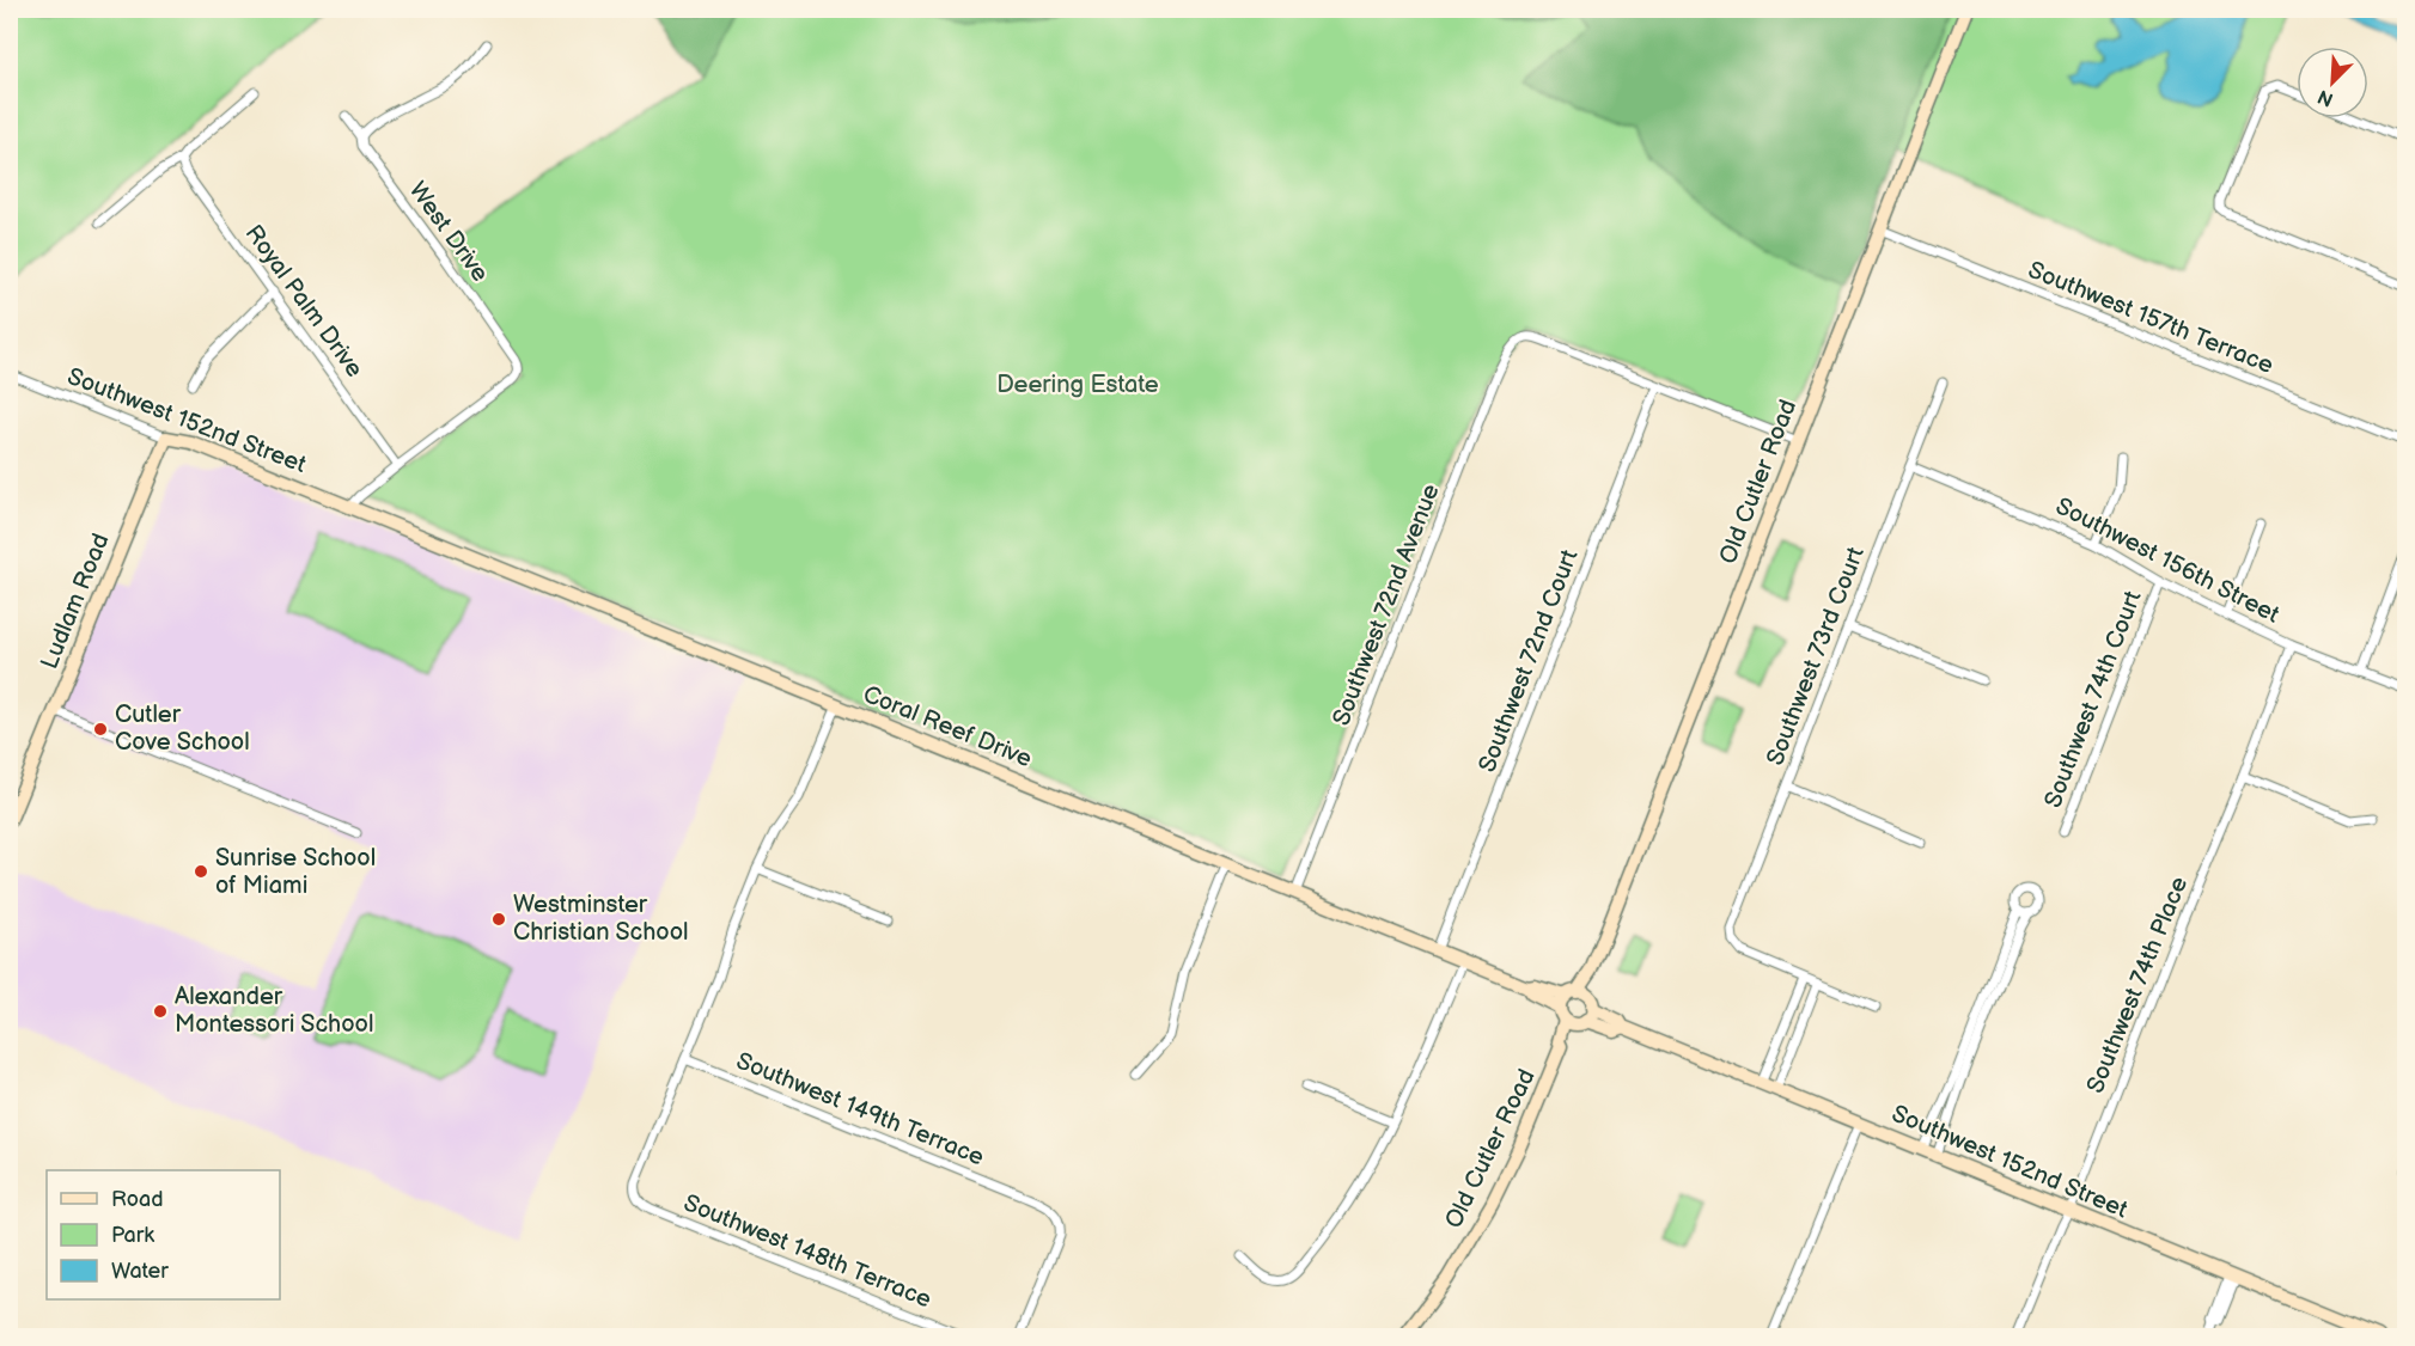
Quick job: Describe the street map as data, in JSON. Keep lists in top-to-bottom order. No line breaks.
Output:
{"streets":{"main road":["Southwest 152nd Street","Old Cutler Road","Ludlam Road","Coral Reef Drive"],"street":["West Drive","Royal Palm Drive","Southwest 157th Terrace","Southwest 156th Street","Southwest 72nd Avenue","Southwest 73rd Court","Southwest 72nd Court","Southwest 74th Court","Southwest 74th Place","Southwest 149th Terrace","Southwest 148th Terrace"]},"crossings":[["West Drive","Royal Palm Drive"],["Southwest 157th Terrace","Old Cutler Road"],["Southwest 152nd Street","Old Cutler Road"],["Southwest 152nd Street","Ludlam Road"],["Southwest 152nd Street","Coral Reef Drive"],["Southwest 152nd Street","Southwest 74th Place"],["Old Cutler Road","Coral Reef Drive"],["Southwest 156th Street","Southwest 73rd Court"],["Southwest 156th Street","Southwest 74th Court"],["Southwest 156th Street","Southwest 74th Place"],["Southwest 72nd Avenue","Southwest 72nd Court"],["Southwest 72nd Avenue","Coral Reef Drive"],["Southwest 72nd Court","Coral Reef Drive"],["Southwest 149th Terrace","Southwest 148th Terrace"]],"parks":["Deering Estate"],"places":["Cutler Cove School","Sunrise School of Miami","Westminster Christian School","Alexander Montessori School"],"legend":["Road","Park","Water"],"north":"bottom left"}
